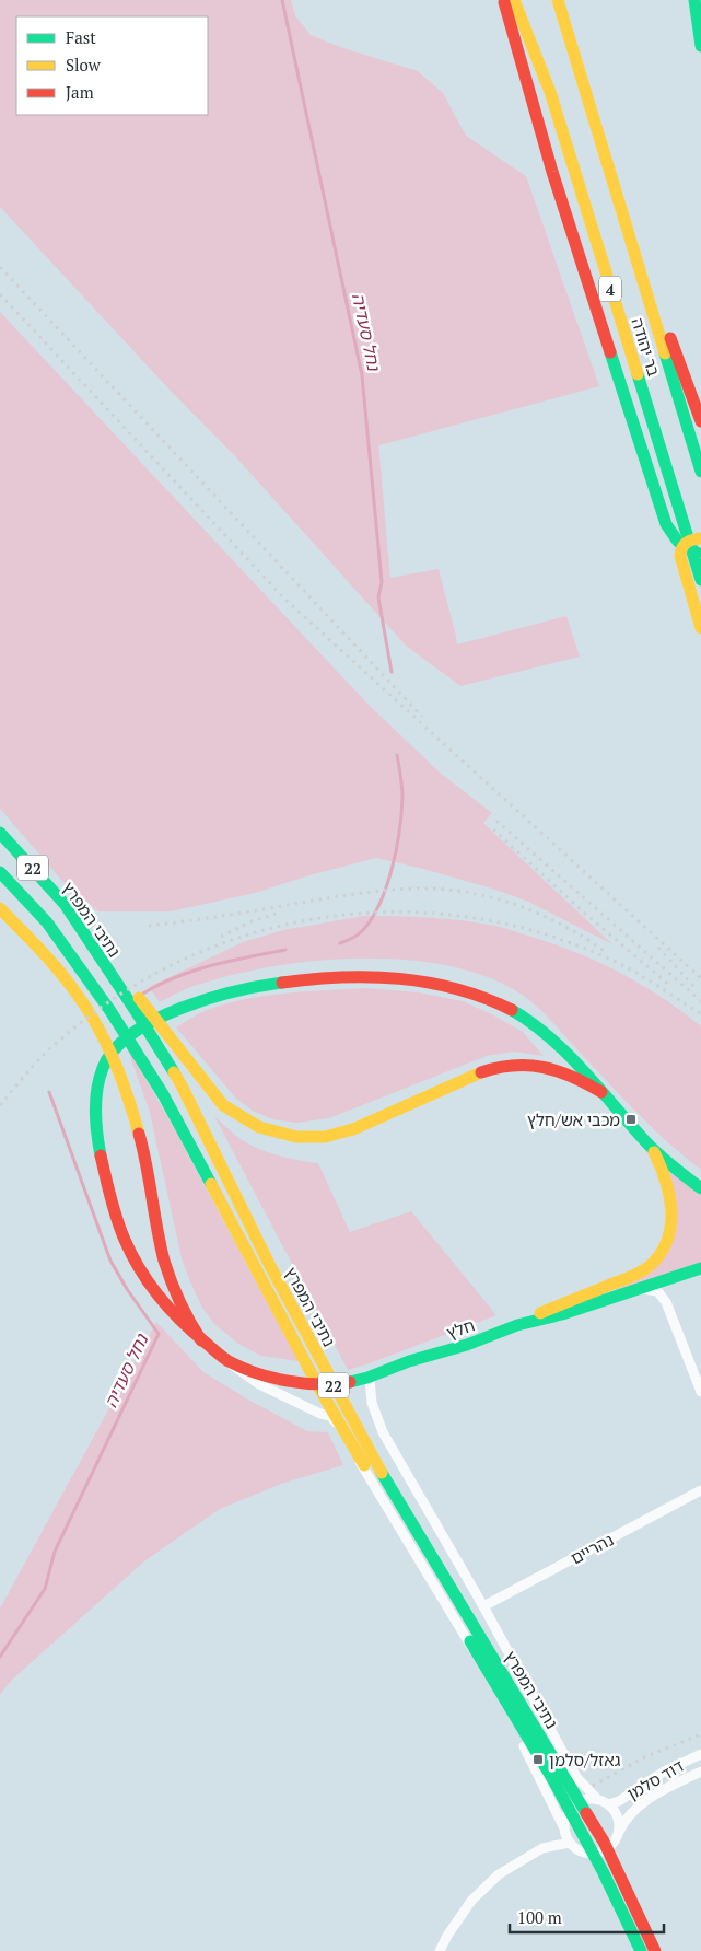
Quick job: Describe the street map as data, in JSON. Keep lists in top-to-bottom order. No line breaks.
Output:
{"streets":{"main road":["4","בר יהודה","22","נתיבי המפרץ","חלץ"],"street":["נהריים","דוד סלמן"]},"water":["נחל סעדיה"],"places":{"transit":["מכבי אש/חלץ","גאזל/סלמן"]},"legend":["Fast","Slow","Jam"],"scale_bar":"100 m"}
